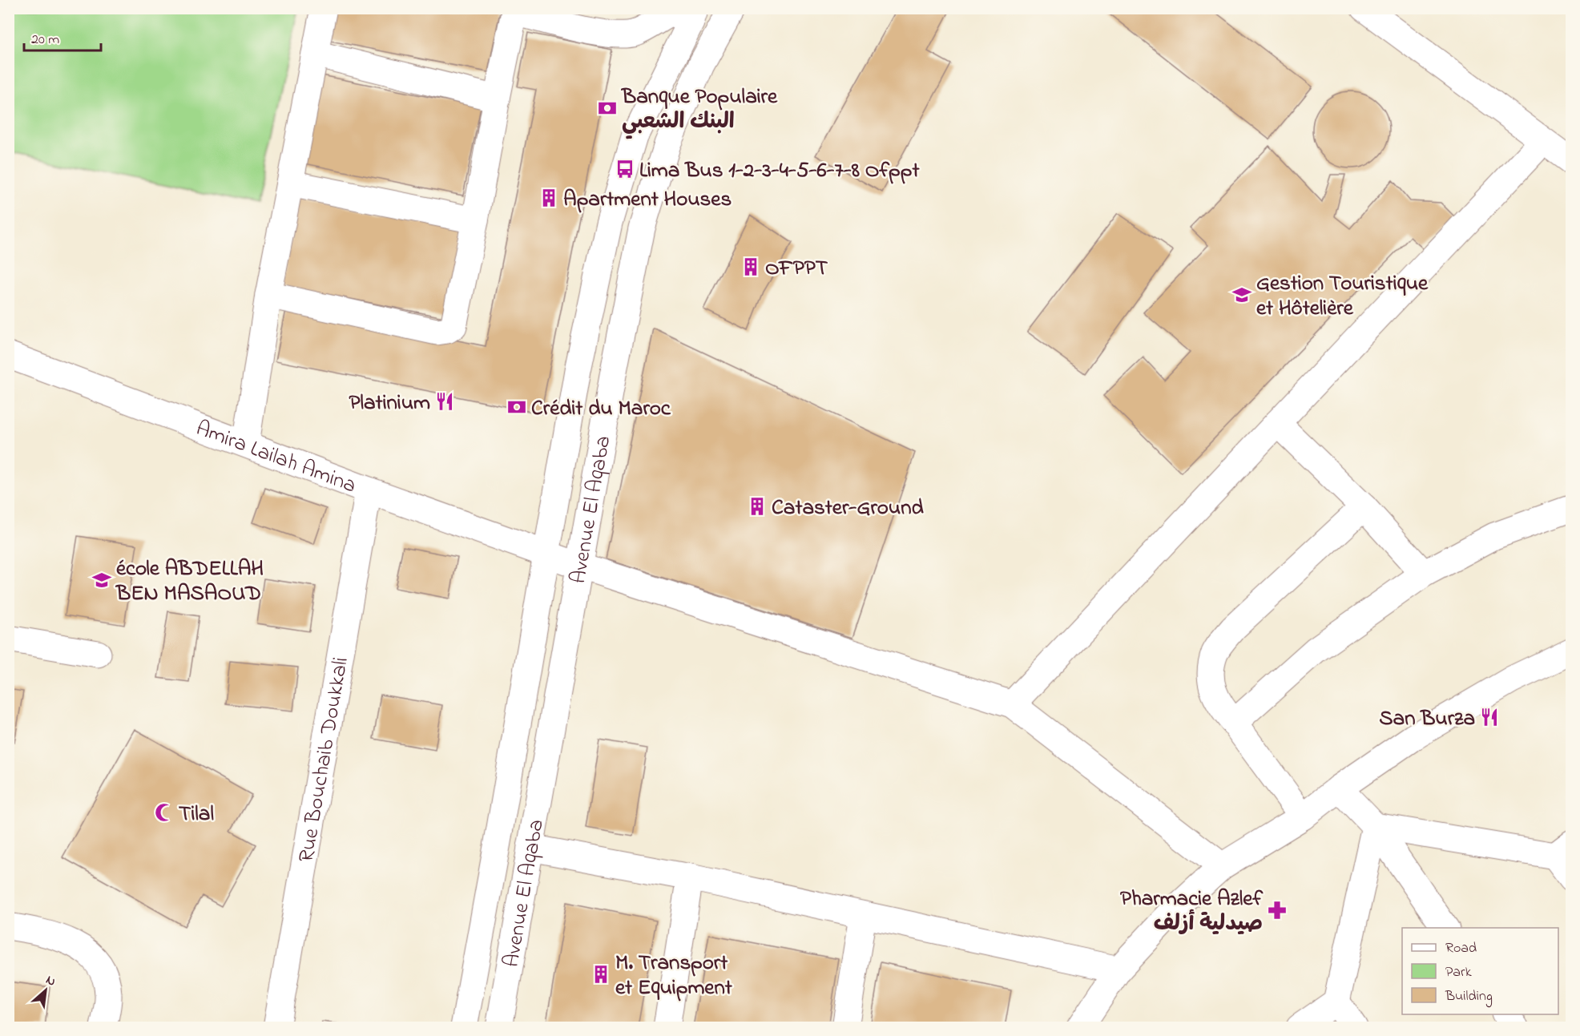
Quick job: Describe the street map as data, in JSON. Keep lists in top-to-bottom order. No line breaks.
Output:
{"streets":{"street":["Amira Lailah Amina","Avenue El Aqaba","Rue Bouchaib Doukkali"]},"crossings":[["Amira Lailah Amina","Avenue El Aqaba"],["Amira Lailah Amina","Rue Bouchaib Doukkali"]],"places":{"bank":["Banque Populaire البنك الشعبي","Crédit du Maroc"],"bus stop":["Lima Bus 1-2-3-4-5-6-7-8 Ofppt"],"building":["Apartment Houses","OFPPT","Cataster-Ground","M. Transport et Equipment"],"school or university":["Gestion Touristique et Hôtelière","école ABDELLAH BEN MASAOUD"],"restaurant":["Platinium","San Burza"],"mosque":["Tilal"],"pharmacy":["Pharmacie Azlef صيدلية أزلف"]},"legend":["Road","Park","Building"],"scale_bar":"20 m","north":"top right"}
